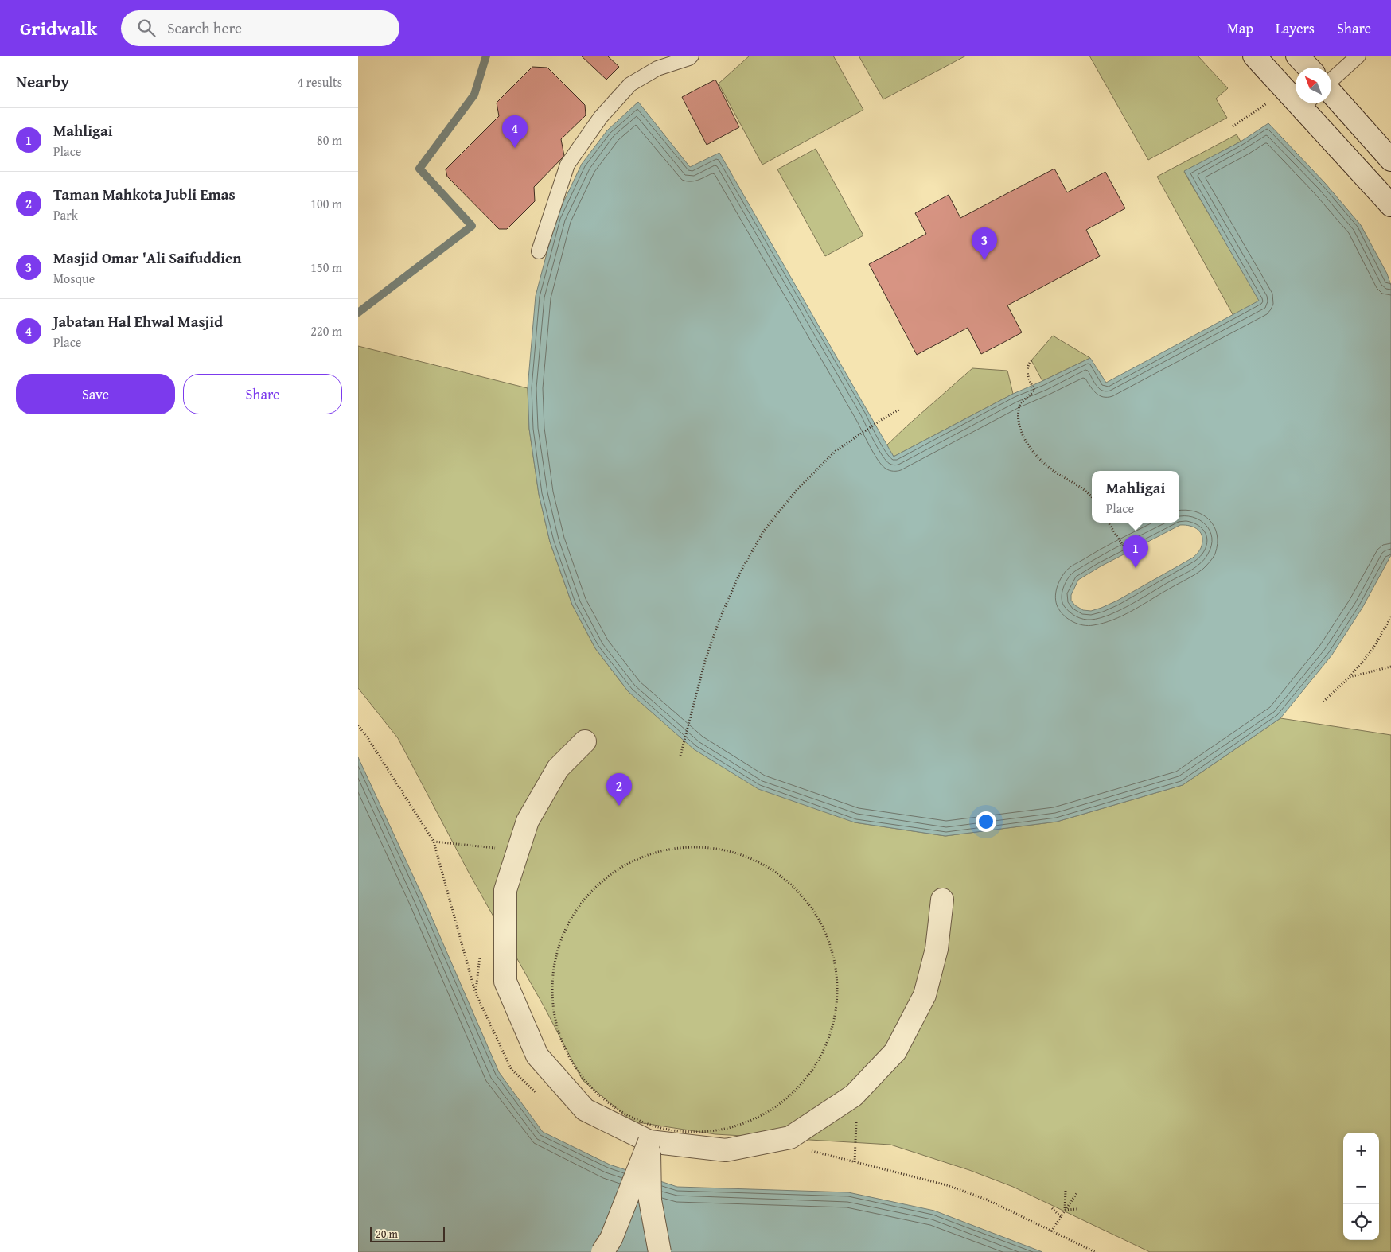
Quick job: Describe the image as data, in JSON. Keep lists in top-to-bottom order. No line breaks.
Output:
{"scale_bar":"20 m","north":"top left","page":{"header":"Gridwalk","search":"Search here","nav":["Map","Layers","Share"],"heading":["Nearby","4 results"],"list":[{"mark":"1","name":"Mahligai","note":"Place","value":"80 m"},{"mark":"2","name":"Taman Mahkota Jubli Emas","note":"Park","value":"100 m"},{"mark":"3","name":"Masjid Omar 'Ali Saifuddien","note":"Mosque","value":"150 m"},{"mark":"4","name":"Jabatan Hal Ehwal Masjid","note":"Place","value":"220 m"}],"pins":["4","3","1","2"],"buttons":["Save","Share"],"popup":["Mahligai","Place"],"map_buttons":["+","−"],"scale":"20 m"}}
